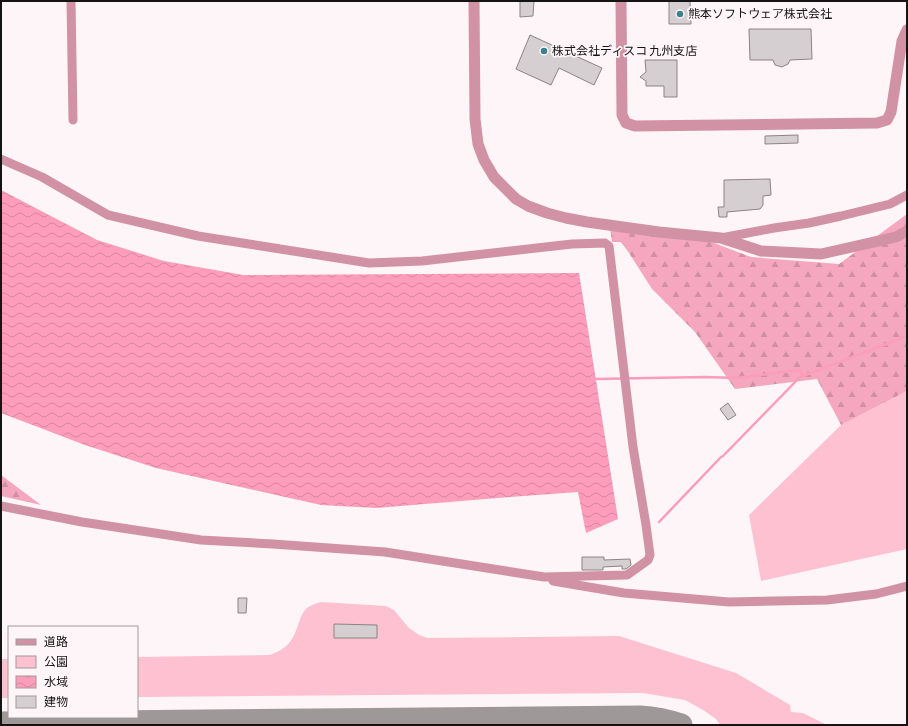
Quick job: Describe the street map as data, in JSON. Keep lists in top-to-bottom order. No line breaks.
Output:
{"places":["熊本ソフトウェア株式会社","株式会社ディスコ 九州支店"],"legend":["道路","公園","水域","建物"]}
